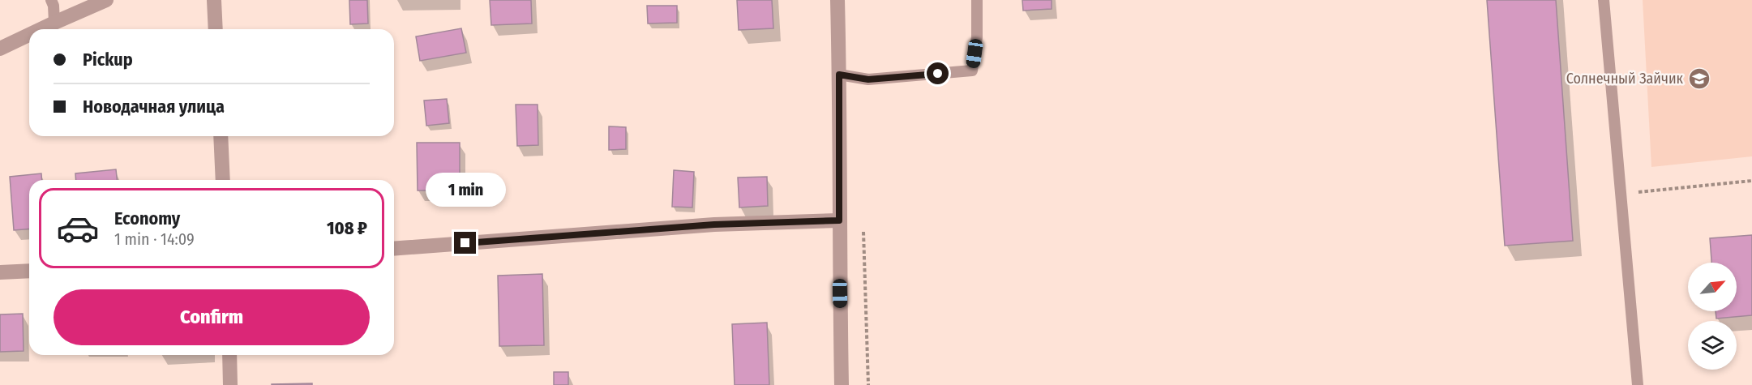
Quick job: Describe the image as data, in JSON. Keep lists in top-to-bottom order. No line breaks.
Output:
{"places":{"school or university":["Солнечный Зайчик"]},"north":"top right","page":{"banner":["Pickup","Новодачная улица"],"bubble":"1 min","list":[{"name":"Economy","note":"1 min · 14:09","value":"108 ₽"}],"buttons":"Confirm"}}
